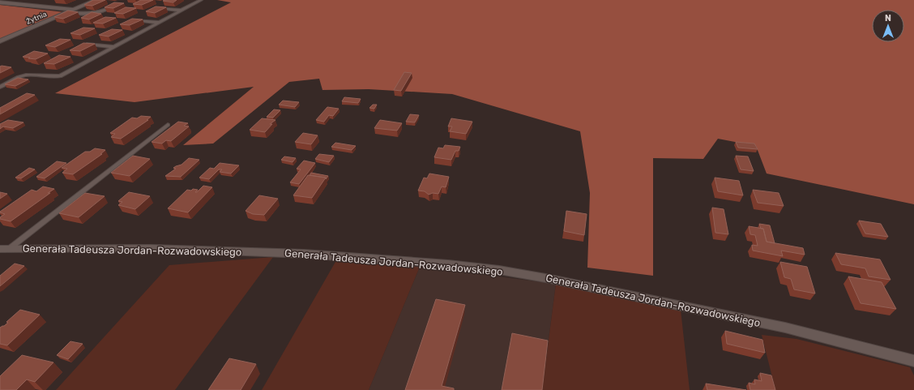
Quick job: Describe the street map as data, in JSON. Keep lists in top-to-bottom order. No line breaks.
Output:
{"streets":{"street":["Żytnia","Generała Tadeusza Jordan-Rozwadowskiego"]},"north":"top"}
